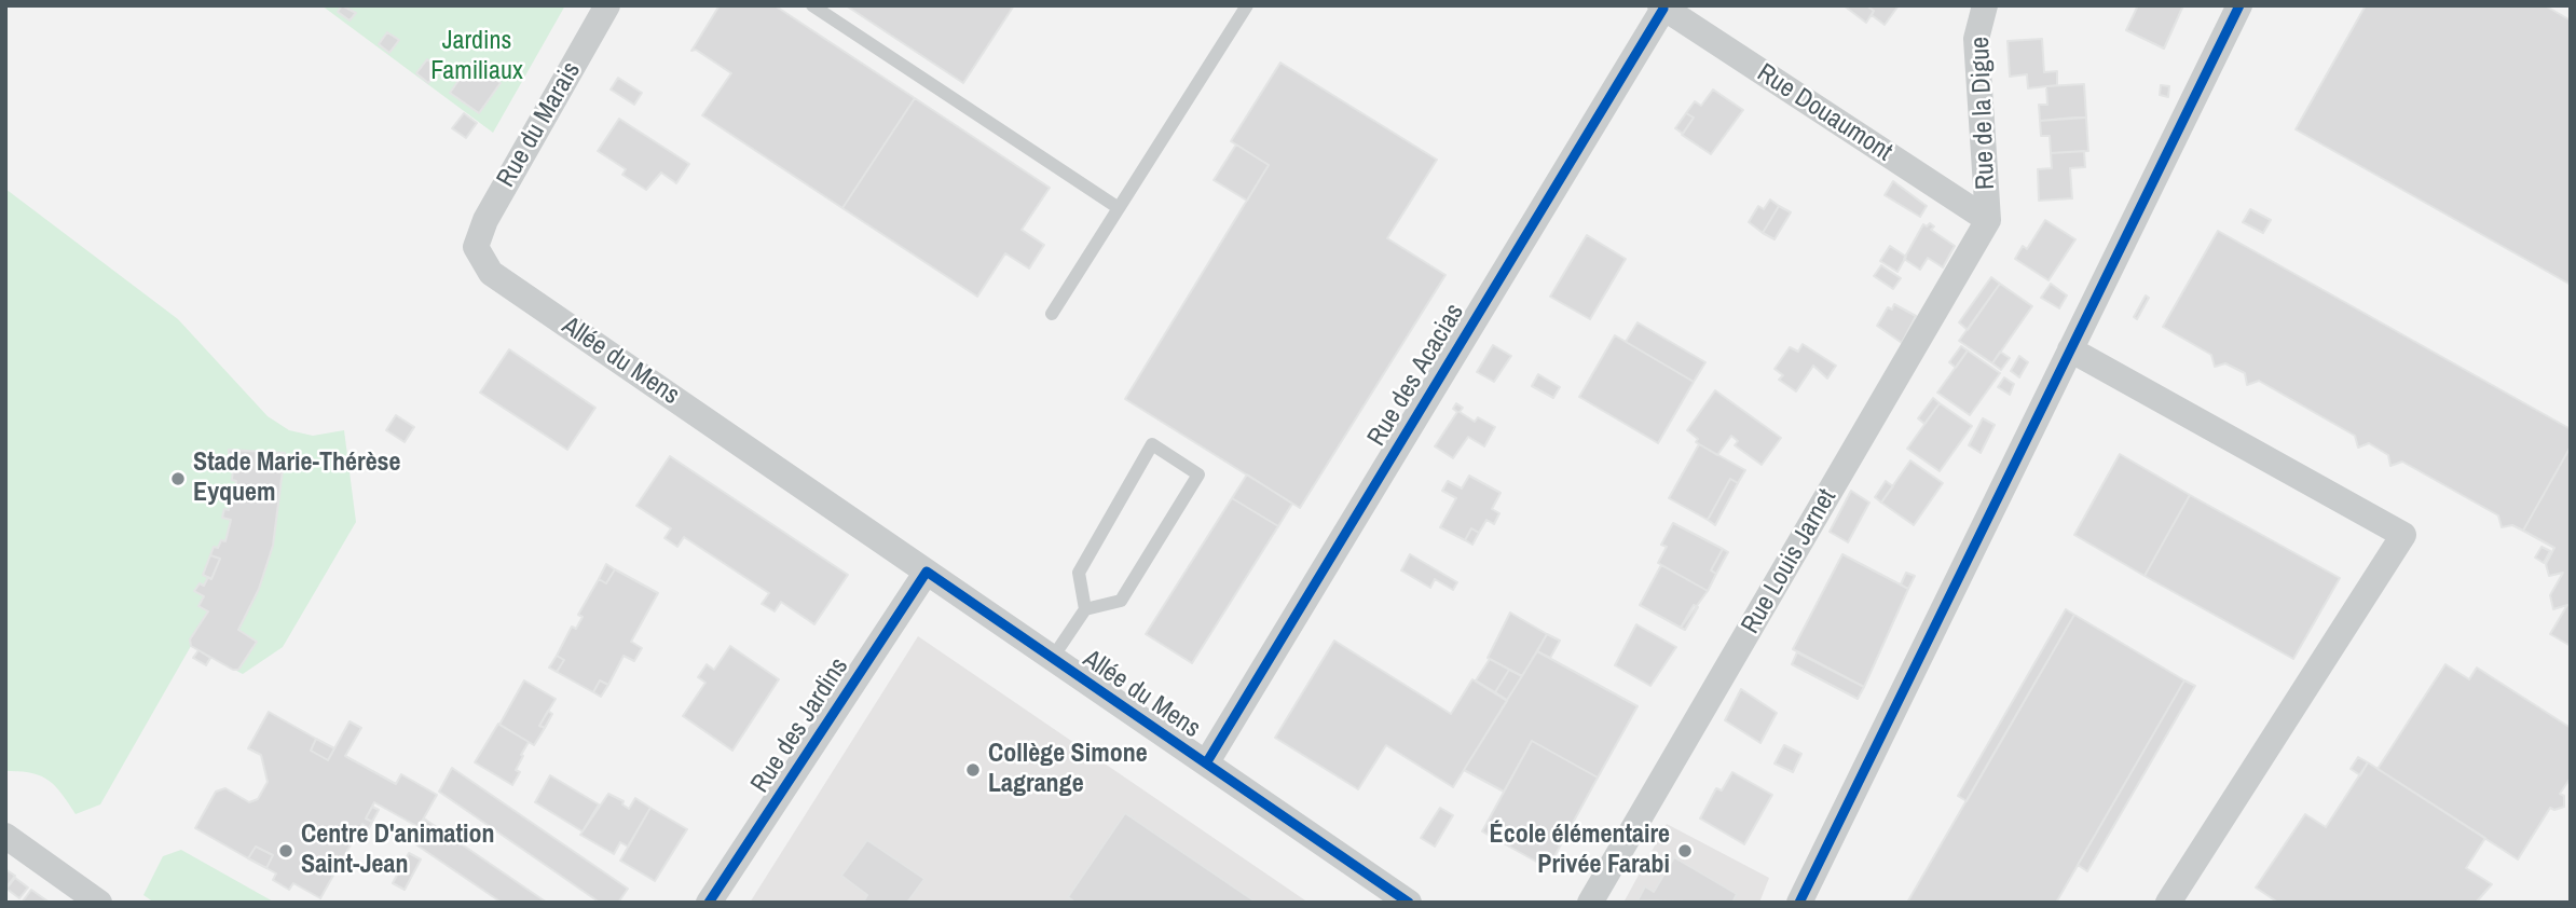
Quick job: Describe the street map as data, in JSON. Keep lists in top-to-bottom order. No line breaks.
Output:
{"streets":{"street":["Rue Douaumont","Rue de la Digue","Rue du Marais","Allée du Mens","Rue des Acacias","Rue Louis Jarnet","Rue des Jardins"]},"crossings":[["Rue Douaumont","Rue de la Digue"],["Rue Douaumont","Rue des Acacias"],["Rue Douaumont","Rue Louis Jarnet"],["Rue de la Digue","Rue Louis Jarnet"],["Rue du Marais","Allée du Mens"],["Allée du Mens","Rue des Acacias"],["Allée du Mens","Rue des Jardins"]],"parks":["Jardins Familiaux"],"places":["Stade Marie-Thérèse Eyquem","Collège Simone Lagrange","Centre D'animation Saint-Jean","École élémentaire Privée Farabi"]}
